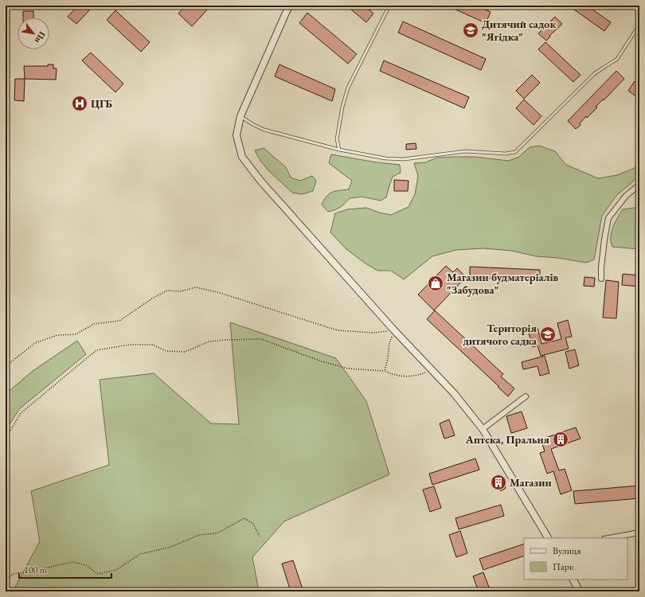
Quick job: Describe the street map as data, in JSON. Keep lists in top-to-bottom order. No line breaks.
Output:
{"places":{"school or university":["Дитячий садок \"Ягідка\"","Територія дитячого садка"],"hospital":["ЦГБ"],"shop":["Магазин будматеріалів \"Забудова\""],"building":["Аптека, Пральня","Магазин"]},"legend":["Вулиця","Парк"],"scale_bar":"100 m","north":"bottom right"}
